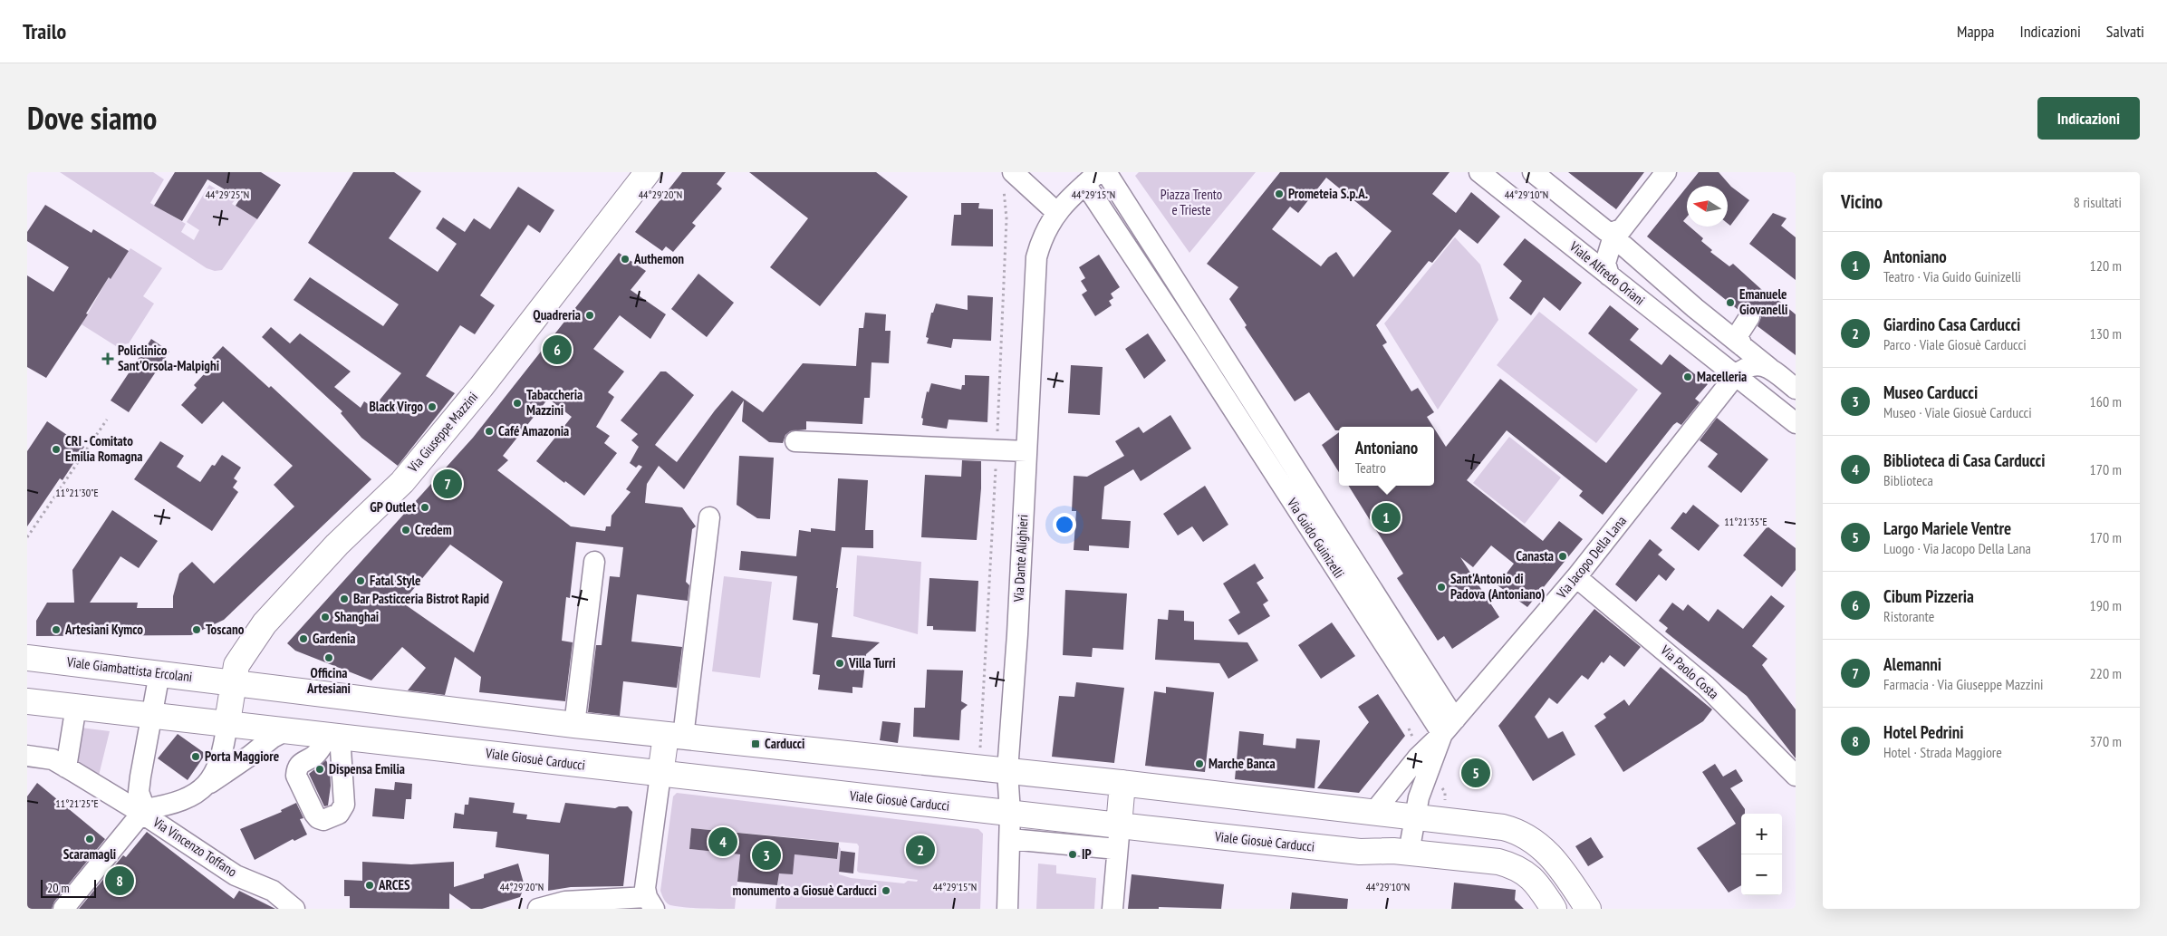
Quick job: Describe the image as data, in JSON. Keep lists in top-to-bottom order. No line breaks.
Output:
{"streets":{"main road":["Via Giuseppe Mazzini","Viale Giambattista Ercolani","Viale Giosuè Carducci"],"street":["Viale Alfredo Oriani","Via Guido Guinizelli","Via Jacopo Della Lana","Via Dante Alighieri","Via Paolo Costa","Via Vincenzo Toffano"]},"crossings":[["Viale Alfredo Oriani","Via Jacopo Della Lana"],["Via Giuseppe Mazzini","Viale Giambattista Ercolani"],["Via Giuseppe Mazzini","Viale Giosuè Carducci"],["Via Guido Guinizelli","Via Jacopo Della Lana"],["Via Jacopo Della Lana","Via Paolo Costa"],["Via Jacopo Della Lana","Viale Giosuè Carducci"],["Via Dante Alighieri","Viale Giosuè Carducci"]],"parks":["Piazza Trento e Trieste"],"places":{"other":["Prometeia S.p.A.","Authemon","Emanuele Giovanelli","Quadreria","Macelleria","Tabaccheria Mazzini","Black Virgo","Café Amazonia","CRI - Comitato Emilia Romagna","GP Outlet","Credem","Canasta","Fatal Style","Sant'Antonio di Padova (Antoniano)","Bar Pasticceria Bistrot Rapid","Shanghai","Artesiani Kymco","Toscano","Gardenia","Officina Artesiani","Villa Turri","Porta Maggiore","Marche Banca","Dispensa Emilia","Scaramagli","IP","ARCES","monumento a Giosuè Carducci"],"health":["Policlinico Sant'Orsola-Malpighi"],"transit":["Carducci"]},"scale_bar":"20 m","north":"left","page":{"header":"Trailo","nav":["Mappa","Indicazioni","Salvati"],"title":"Dove siamo","buttons":"Indicazioni","heading":["Vicino","8 risultati"],"list":[{"mark":"1","name":"Antoniano","note":"Teatro · Via Guido Guinizelli","value":"120 m"},{"mark":"2","name":"Giardino Casa Carducci","note":"Parco · Viale Giosuè Carducci","value":"130 m"},{"mark":"3","name":"Museo Carducci","note":"Museo · Viale Giosuè Carducci","value":"160 m"},{"mark":"4","name":"Biblioteca di Casa Carducci","note":"Biblioteca","value":"170 m"},{"mark":"5","name":"Largo Mariele Ventre","note":"Luogo · Via Jacopo Della Lana","value":"170 m"},{"mark":"6","name":"Cibum Pizzeria","note":"Ristorante","value":"190 m"},{"mark":"7","name":"Alemanni","note":"Farmacia · Via Giuseppe Mazzini","value":"220 m"},{"mark":"8","name":"Hotel Pedrini","note":"Hotel · Strada Maggiore","value":"370 m"}],"pins":["6","7","1","5","4","2","3","8"],"popup":["Antoniano","Teatro"],"map_buttons":["+","−"],"scale":"20 m"},"coordinates":["44°29'25\"N","44°29'20\"N","44°29'15\"N","44°29'10\"N","11°21'30\"E","11°21'35\"E","11°21'25\"E"]}
